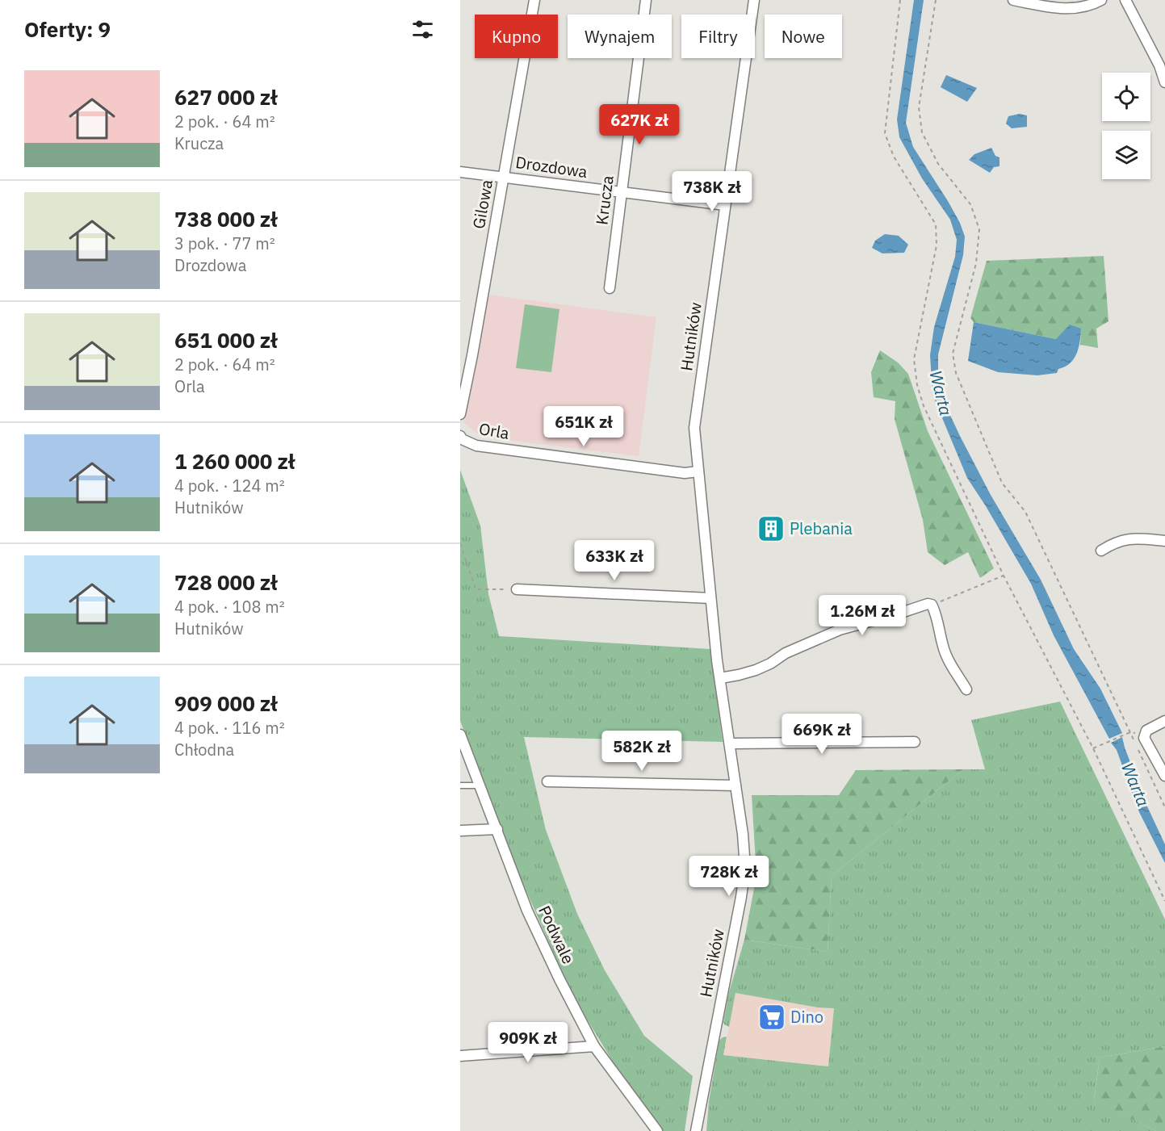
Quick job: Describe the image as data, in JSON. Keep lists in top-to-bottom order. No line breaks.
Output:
{"streets":{"street":["Drozdowa","Krucza","Gilowa","Hutników","Orla","Podwale"]},"crossings":[["Drozdowa","Krucza"],["Drozdowa","Gilowa"],["Drozdowa","Hutników"],["Hutników","Orla"]],"water":["Warta"],"places":{"building":["Plebania"],"supermarket":["Dino"]},"page":{"heading":"Oferty: 9","chip":["Kupno","Wynajem","Filtry","Nowe"],"list":[{"name":"627 000 zł","note":"2 pok. · 64 m² · Krucza"},{"name":"738 000 zł","note":"3 pok. · 77 m² · Drozdowa"},{"name":"651 000 zł","note":"2 pok. · 64 m² · Orla"},{"name":"1 260 000 zł","note":"4 pok. · 124 m² · Hutników"},{"name":"728 000 zł","note":"4 pok. · 108 m² · Hutników"},{"name":"909 000 zł","note":"4 pok. · 116 m² · Chłodna"}],"price":["627K zł","738K zł","651K zł","633K zł","1.26M zł","669K zł","582K zł","728K zł","909K zł"]}}
